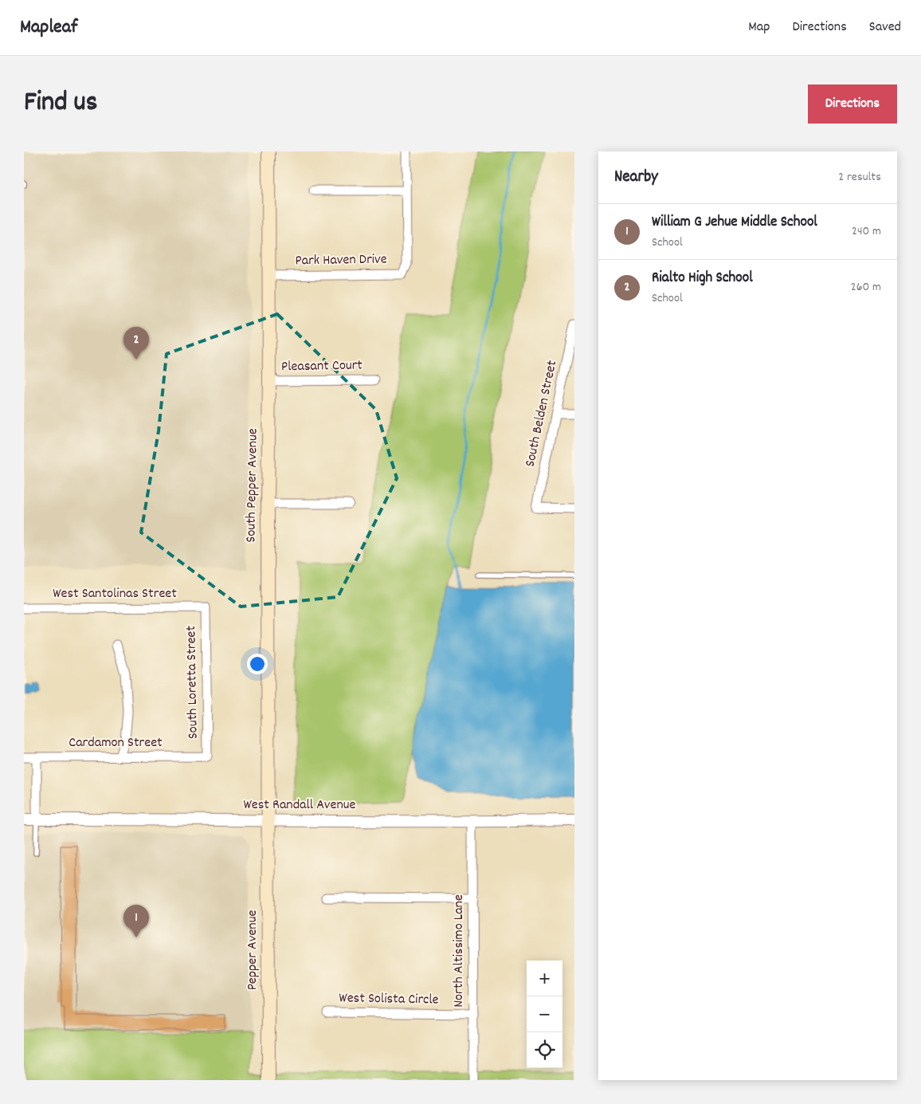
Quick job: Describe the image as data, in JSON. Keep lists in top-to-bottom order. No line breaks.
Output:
{"streets":{"main road":["South Pepper Avenue","Pepper Avenue"],"street":["Park Haven Drive","Pleasant Court","South Belden Street","West Santolinas Street","South Loretta Street","Cardamon Street","West Randall Avenue","North Altissimo Lane","West Solista Circle"]},"crossings":[["Park Haven Drive","South Pepper Avenue"],["Pleasant Court","South Pepper Avenue"],["South Pepper Avenue","West Randall Avenue"],["South Pepper Avenue","Pepper Avenue"],["West Santolinas Street","South Loretta Street"],["South Loretta Street","Cardamon Street"],["West Randall Avenue","Pepper Avenue"],["West Randall Avenue","North Altissimo Lane"],["North Altissimo Lane","West Solista Circle"]],"page":{"header":"Mapleaf","nav":["Map","Directions","Saved"],"title":"Find us","buttons":"Directions","heading":["Nearby","2 results"],"list":[{"mark":"1","name":"William G Jehue Middle School","note":"School","value":"240 m"},{"mark":"2","name":"Rialto High School","note":"School","value":"260 m"}],"pins":["2","1"],"map_buttons":["+","−"]}}
